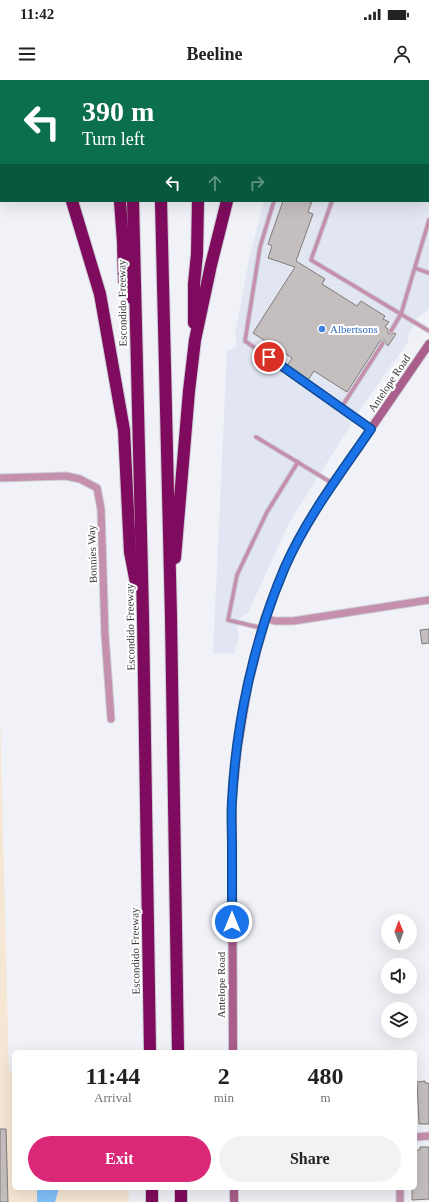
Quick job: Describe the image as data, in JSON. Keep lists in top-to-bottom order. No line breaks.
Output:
{"streets":{"highway":["Escondido Freeway"],"main road":["Antelope Road"],"street":["Bonnies Way"]},"places":["Albertsons"],"north":"top","page":{"status":"11:42","header":"Beeline","turn":["390 m","Turn left"],"eta":["11:44","Arrival","2","min","480","m"],"buttons":["Exit","Share"]}}
